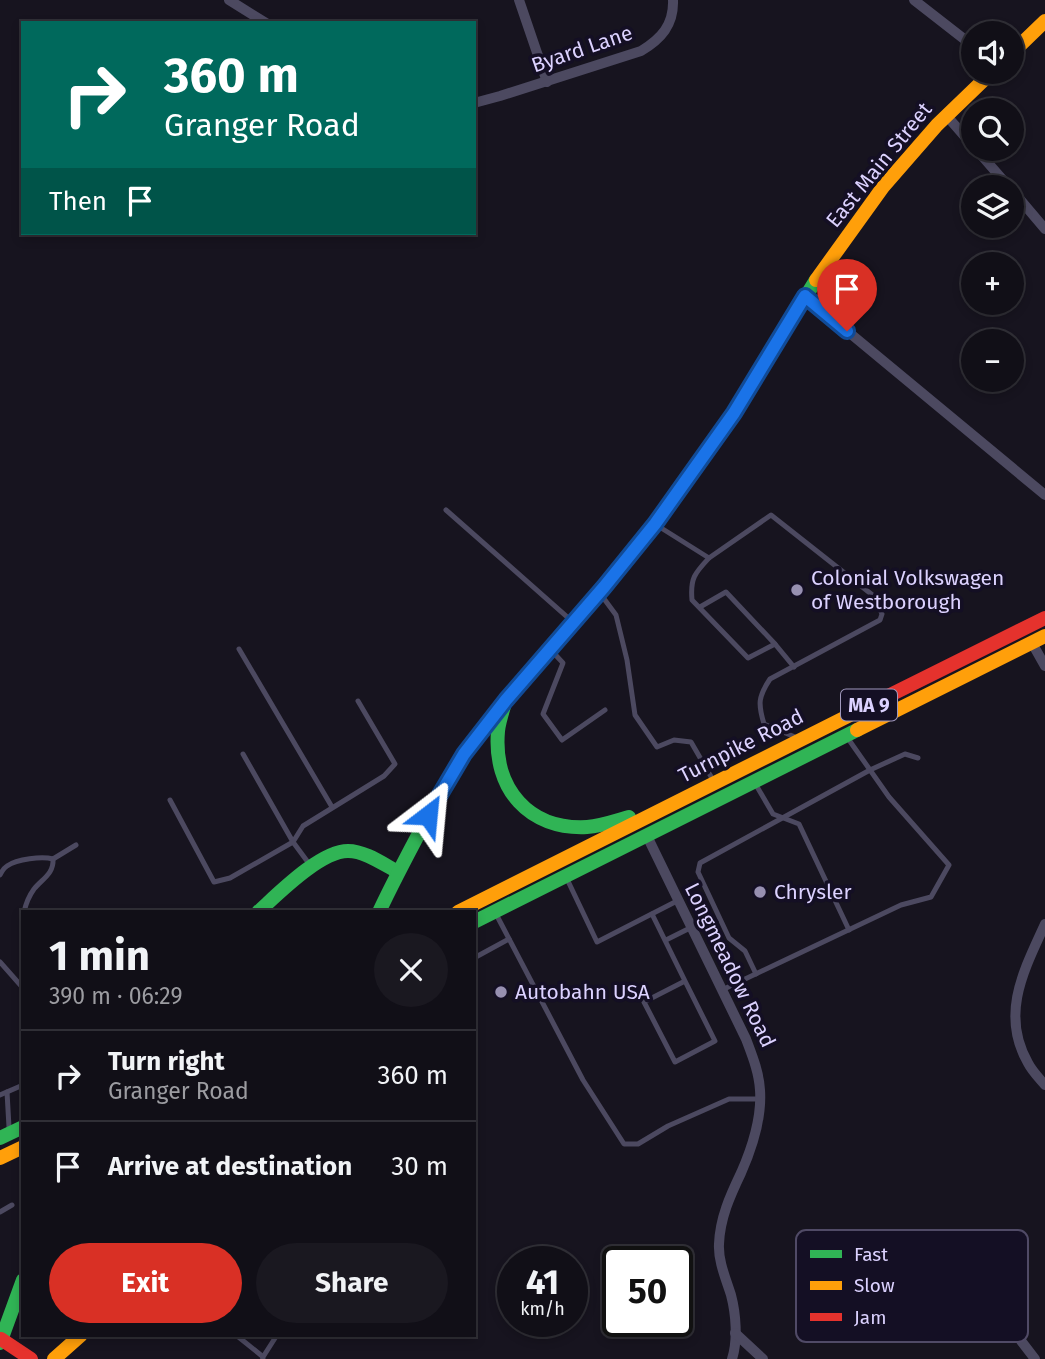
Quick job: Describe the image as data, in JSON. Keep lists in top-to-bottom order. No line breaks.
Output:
{"streets":{"main road":["East Main Street","MA 9","Turnpike Road"],"street":["Byard Lane","Longmeadow Road"]},"crossings":[["Turnpike Road","Longmeadow Road"]],"places":["Colonial Volkswagen of Westborough","Chrysler","Autobahn USA"],"legend":["Fast","Slow","Jam"],"page":{"map_buttons":["+","−"],"turn":["360 m","Granger Road"],"then":"Then","heading":["1 min","390 m · 06:29"],"list":[{"name":"Turn right","note":"Granger Road","value":"360 m"},{"name":"Arrive at destination","value":"30 m"}],"buttons":["Exit","Share"],"speed":"41 km/h","limit":"50"}}
